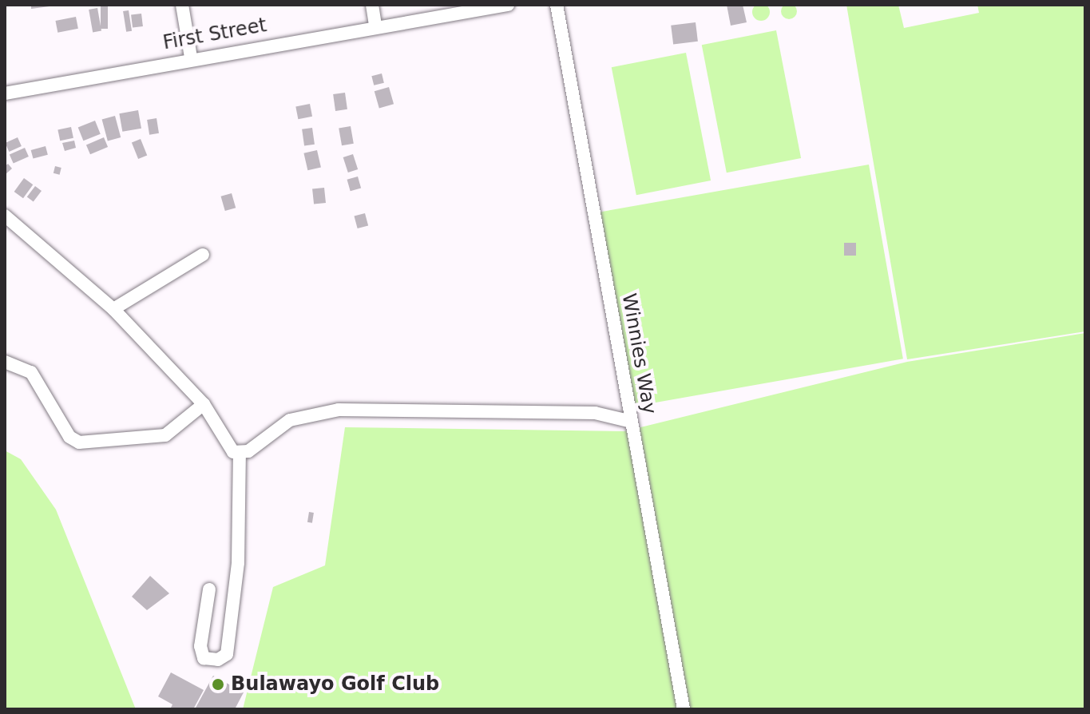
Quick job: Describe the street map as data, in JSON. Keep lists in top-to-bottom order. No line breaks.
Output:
{"streets":{"street":["First Street","Winnies Way"]},"places":["Bulawayo Golf Club"]}
